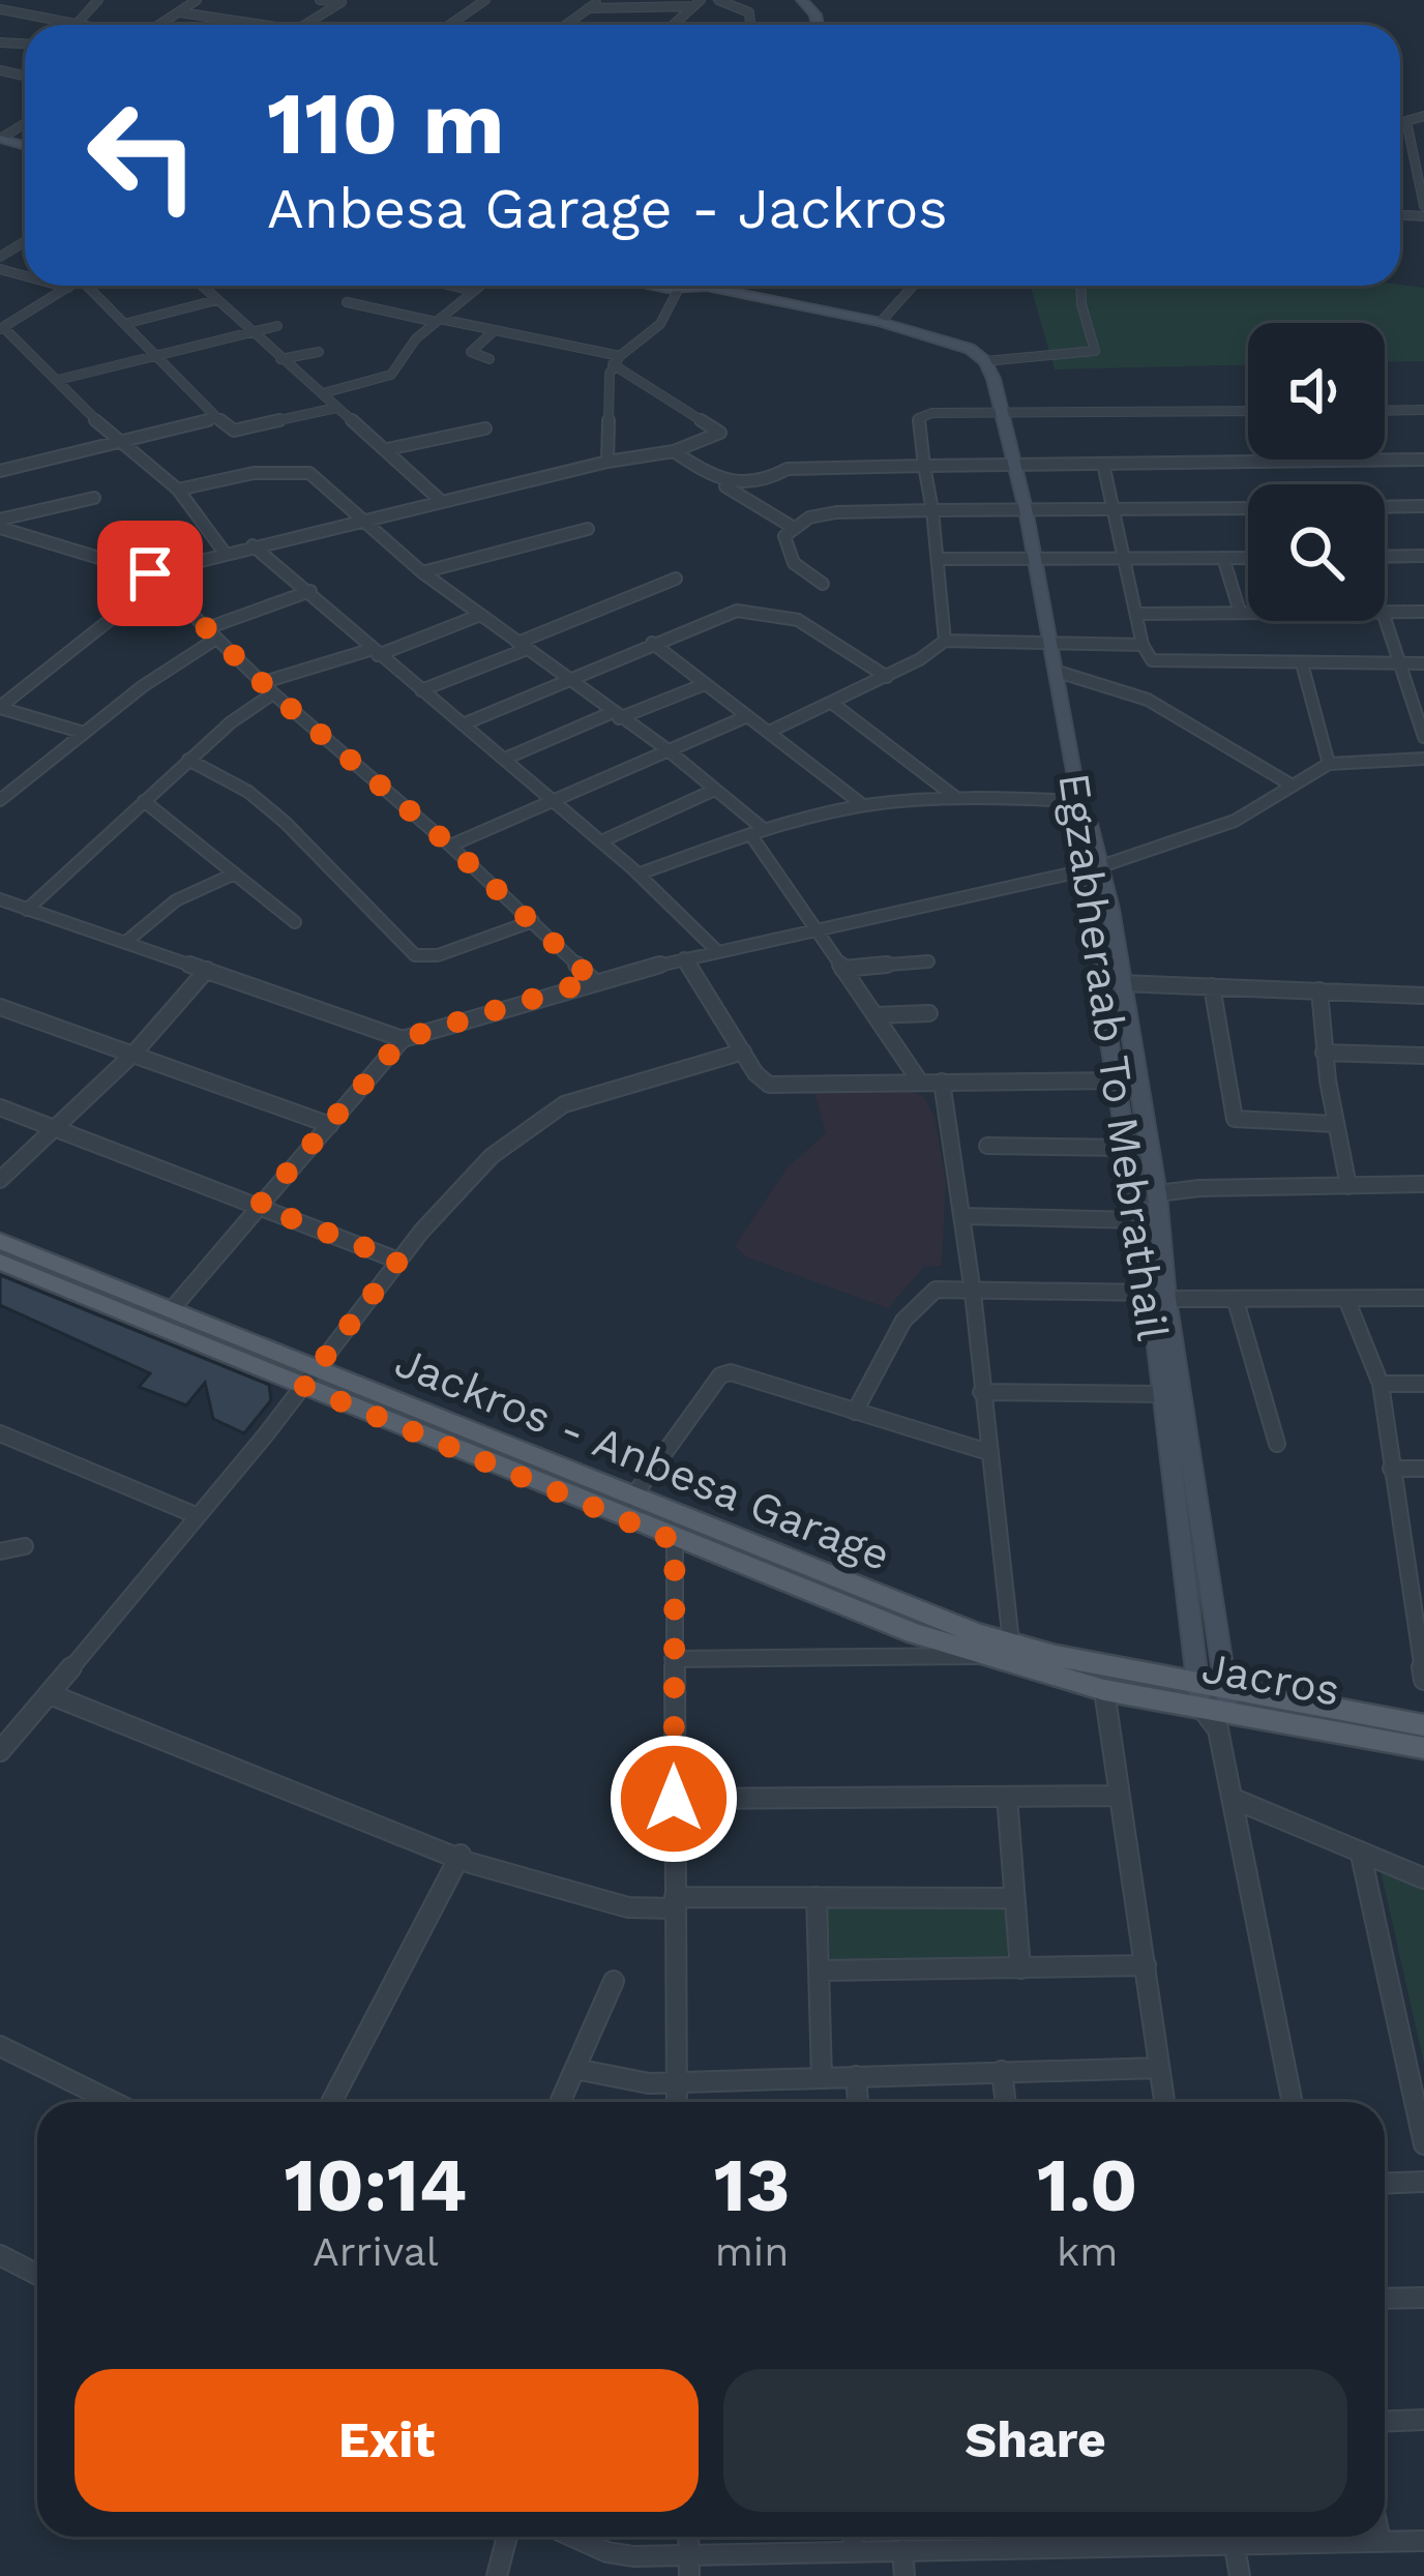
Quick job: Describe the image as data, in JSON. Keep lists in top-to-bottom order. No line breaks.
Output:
{"streets":{"main road":["Egzabheraab To Mebrathail","Jackros - Anbesa Garage","Jacros"]},"crossings":[["Egzabheraab To Mebrathail","Jackros - Anbesa Garage"],["Egzabheraab To Mebrathail","Jacros"],["Jackros - Anbesa Garage","Jacros"]],"page":{"turn":["110 m","Anbesa Garage - Jackros"],"eta":["10:14","Arrival","13","min","1.0","km"],"buttons":["Exit","Share"]}}
